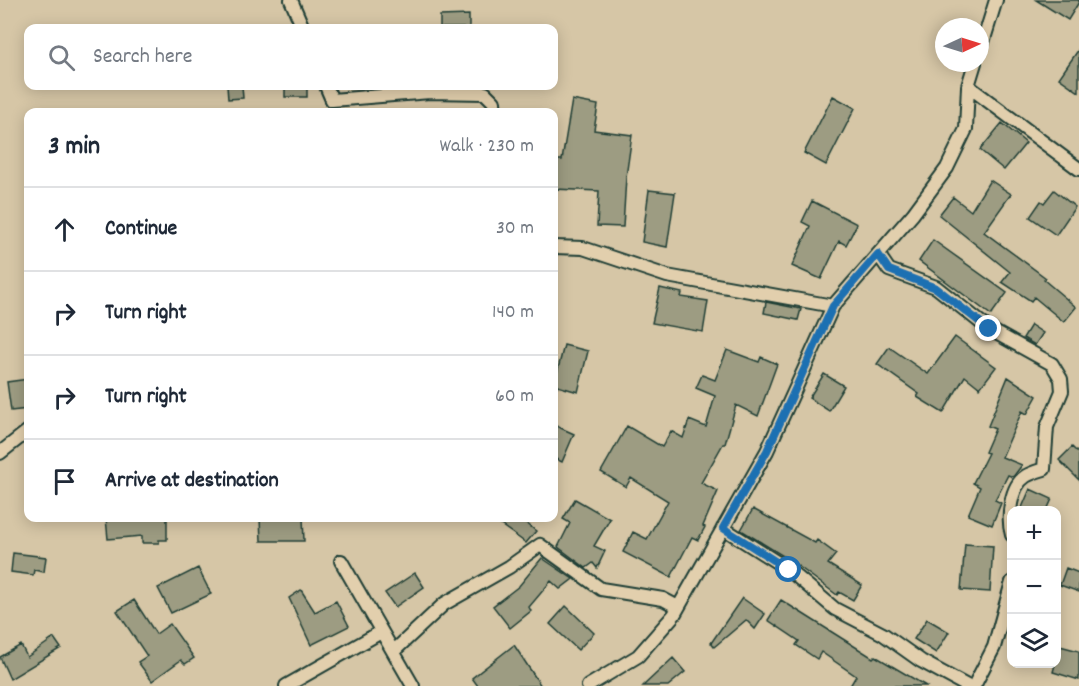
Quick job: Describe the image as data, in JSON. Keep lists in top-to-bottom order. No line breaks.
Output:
{"north":"right","page":{"search":"Search here","heading":["3 min","Walk · 230 m"],"list":[["Continue","30 m"],["Turn right","140 m"],["Turn right","60 m"],"Arrive at destination"],"map_buttons":["+","−"]}}
